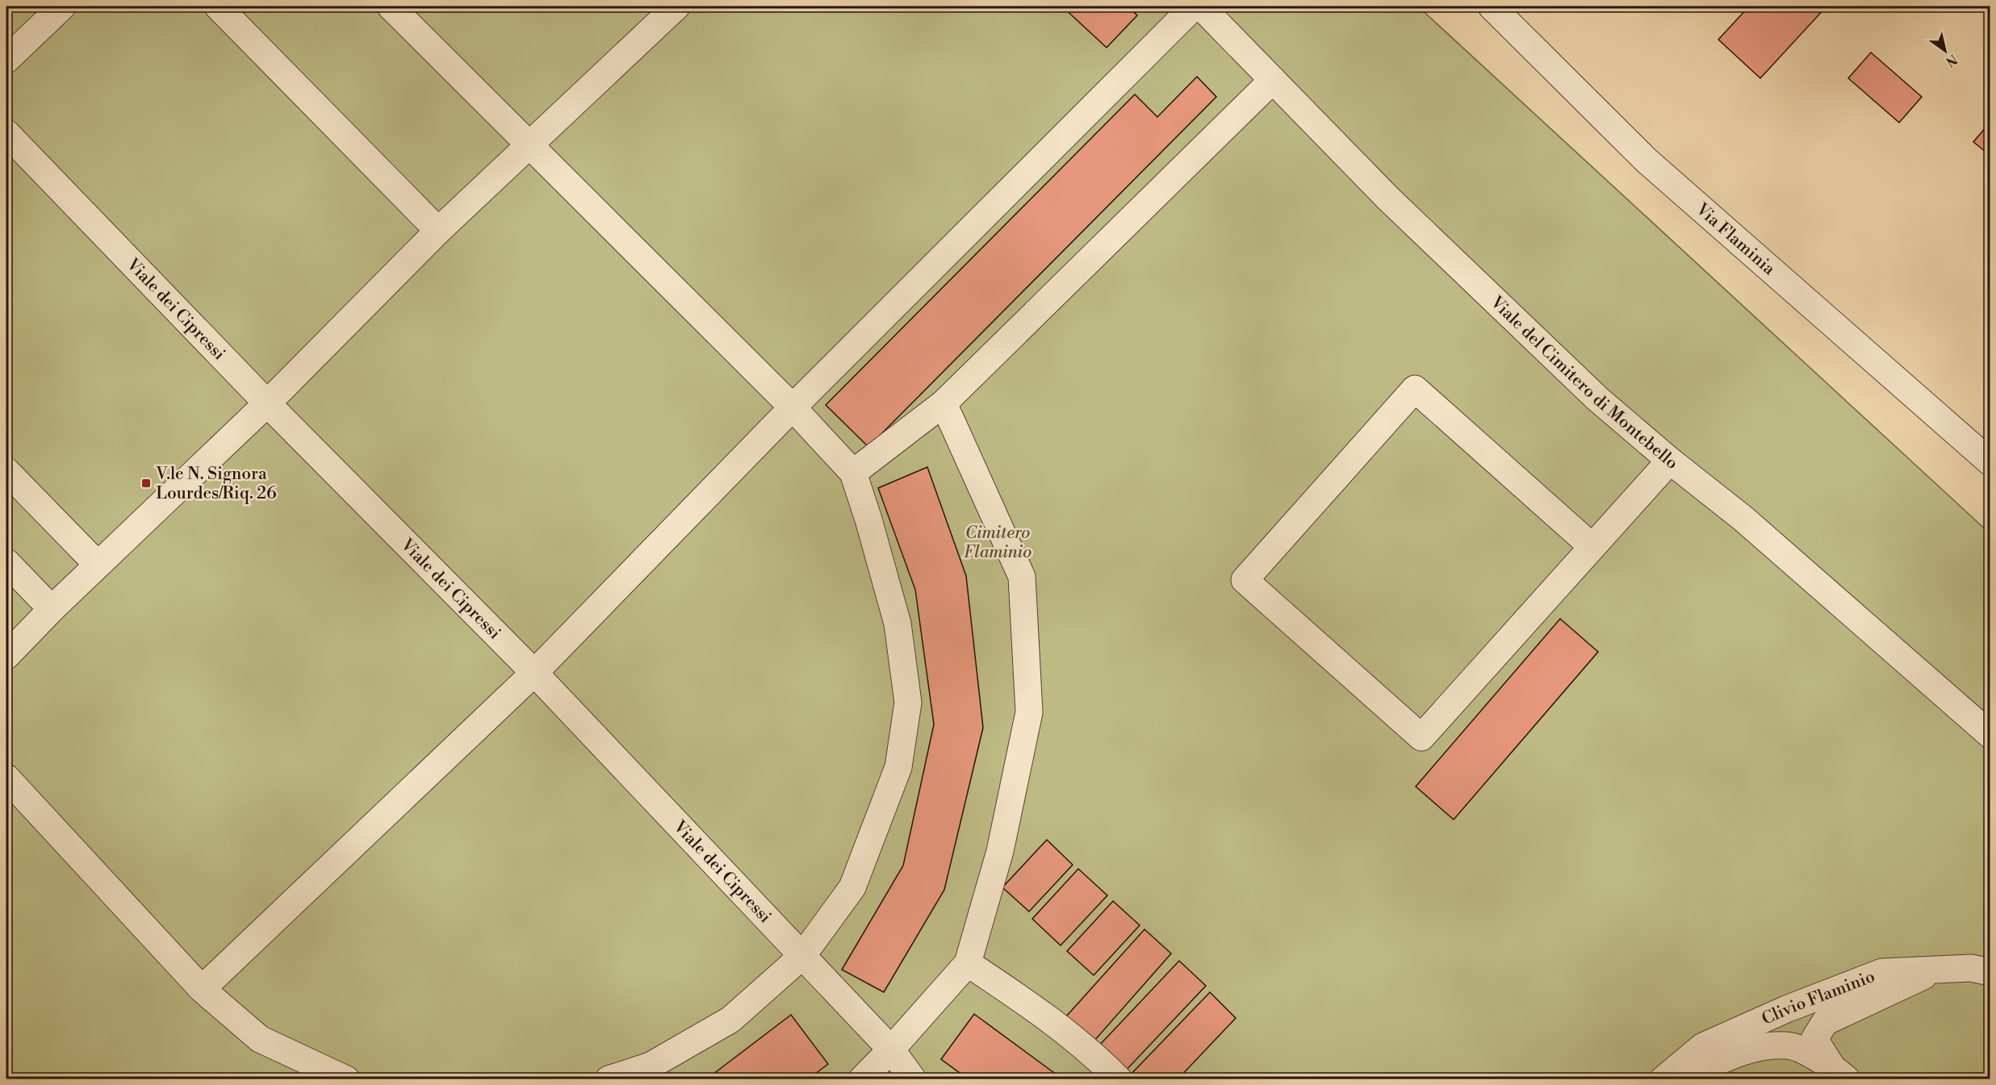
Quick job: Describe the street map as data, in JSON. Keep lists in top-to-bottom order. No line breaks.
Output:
{"streets":{"street":["Via Flaminia","Viale dei Cipressi","Viale del Cimitero di Montebello","Clivio Flaminio"]},"parks":["Cimitero Flaminio"],"places":{"transit":["V.le N. Signora Lourdes/Riq. 26"]},"north":"bottom right"}
